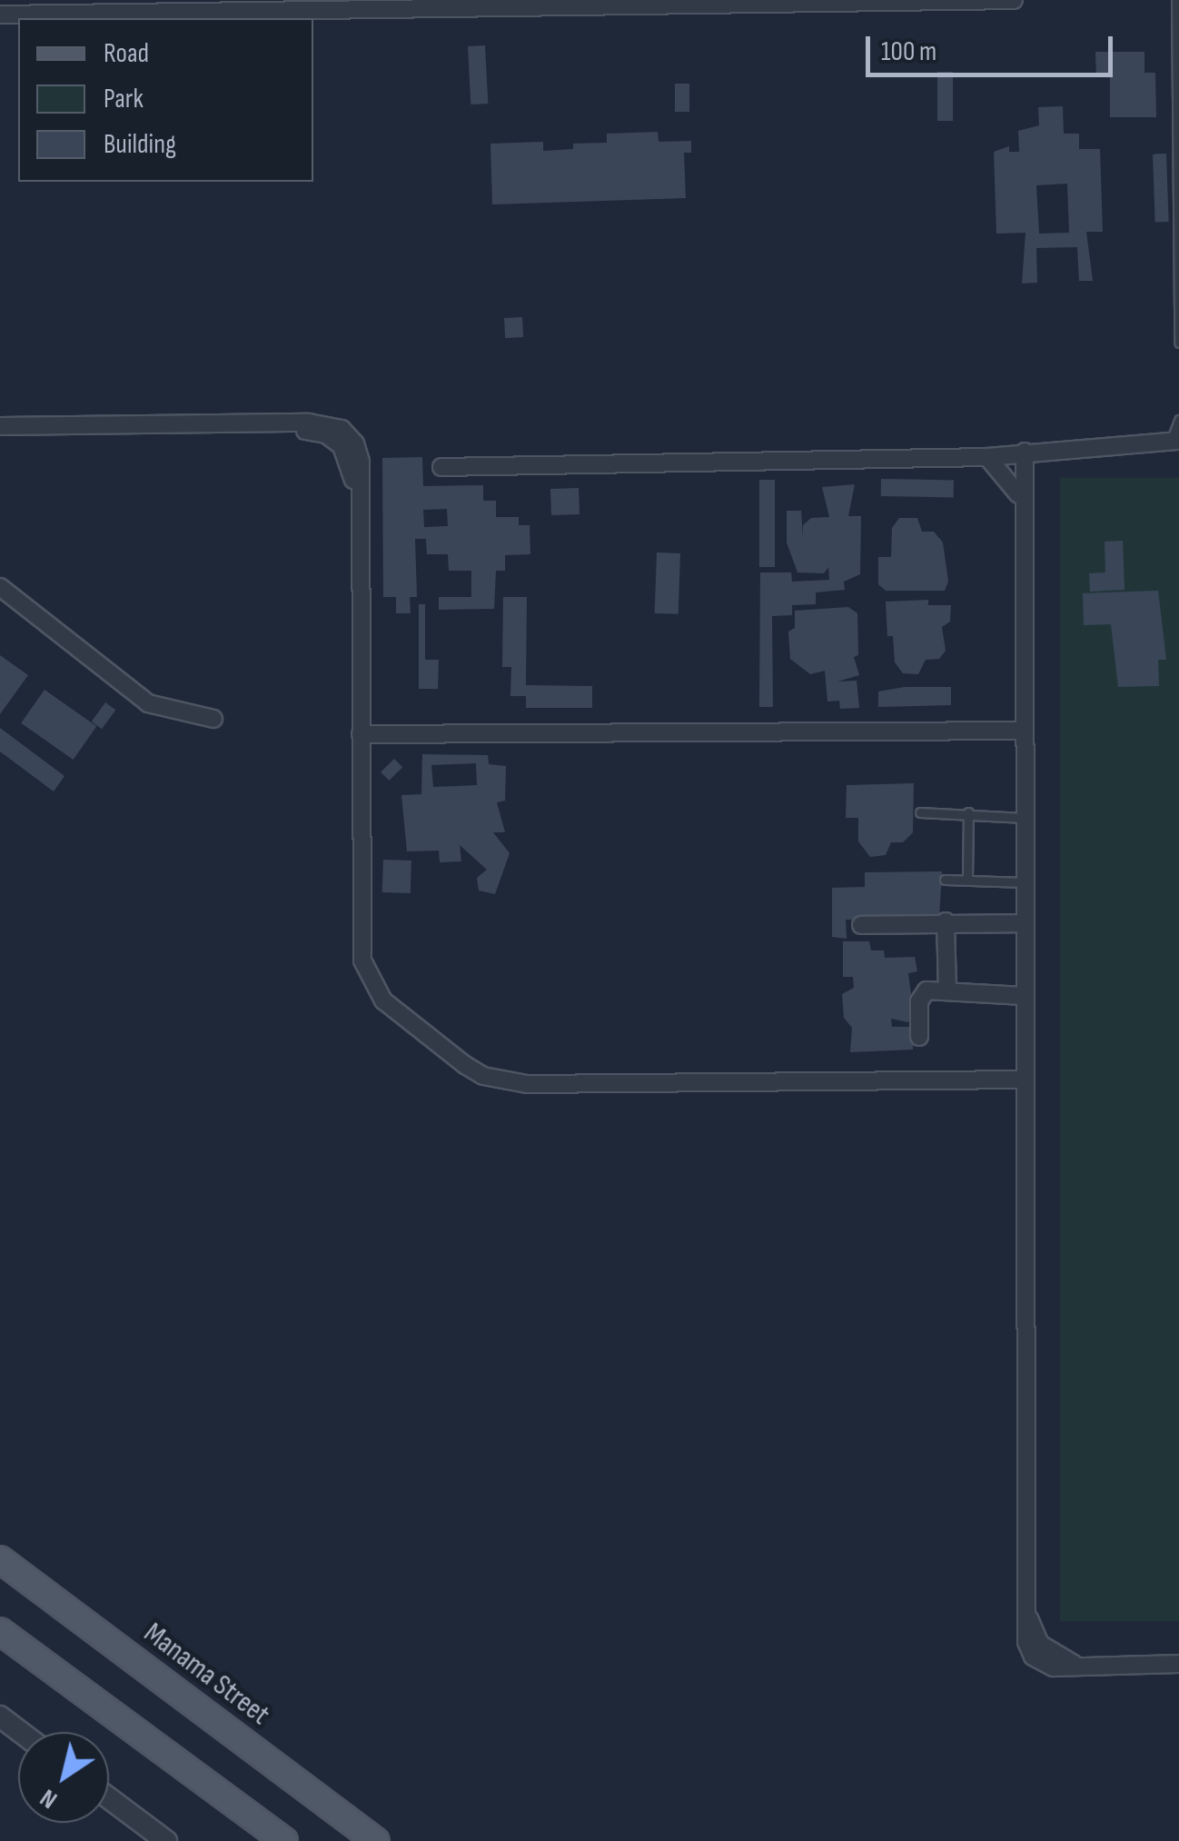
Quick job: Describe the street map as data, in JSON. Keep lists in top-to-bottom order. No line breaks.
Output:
{"streets":{"main road":["Manama Street"]},"legend":["Road","Park","Building"],"scale_bar":"100 m","north":"bottom left"}
